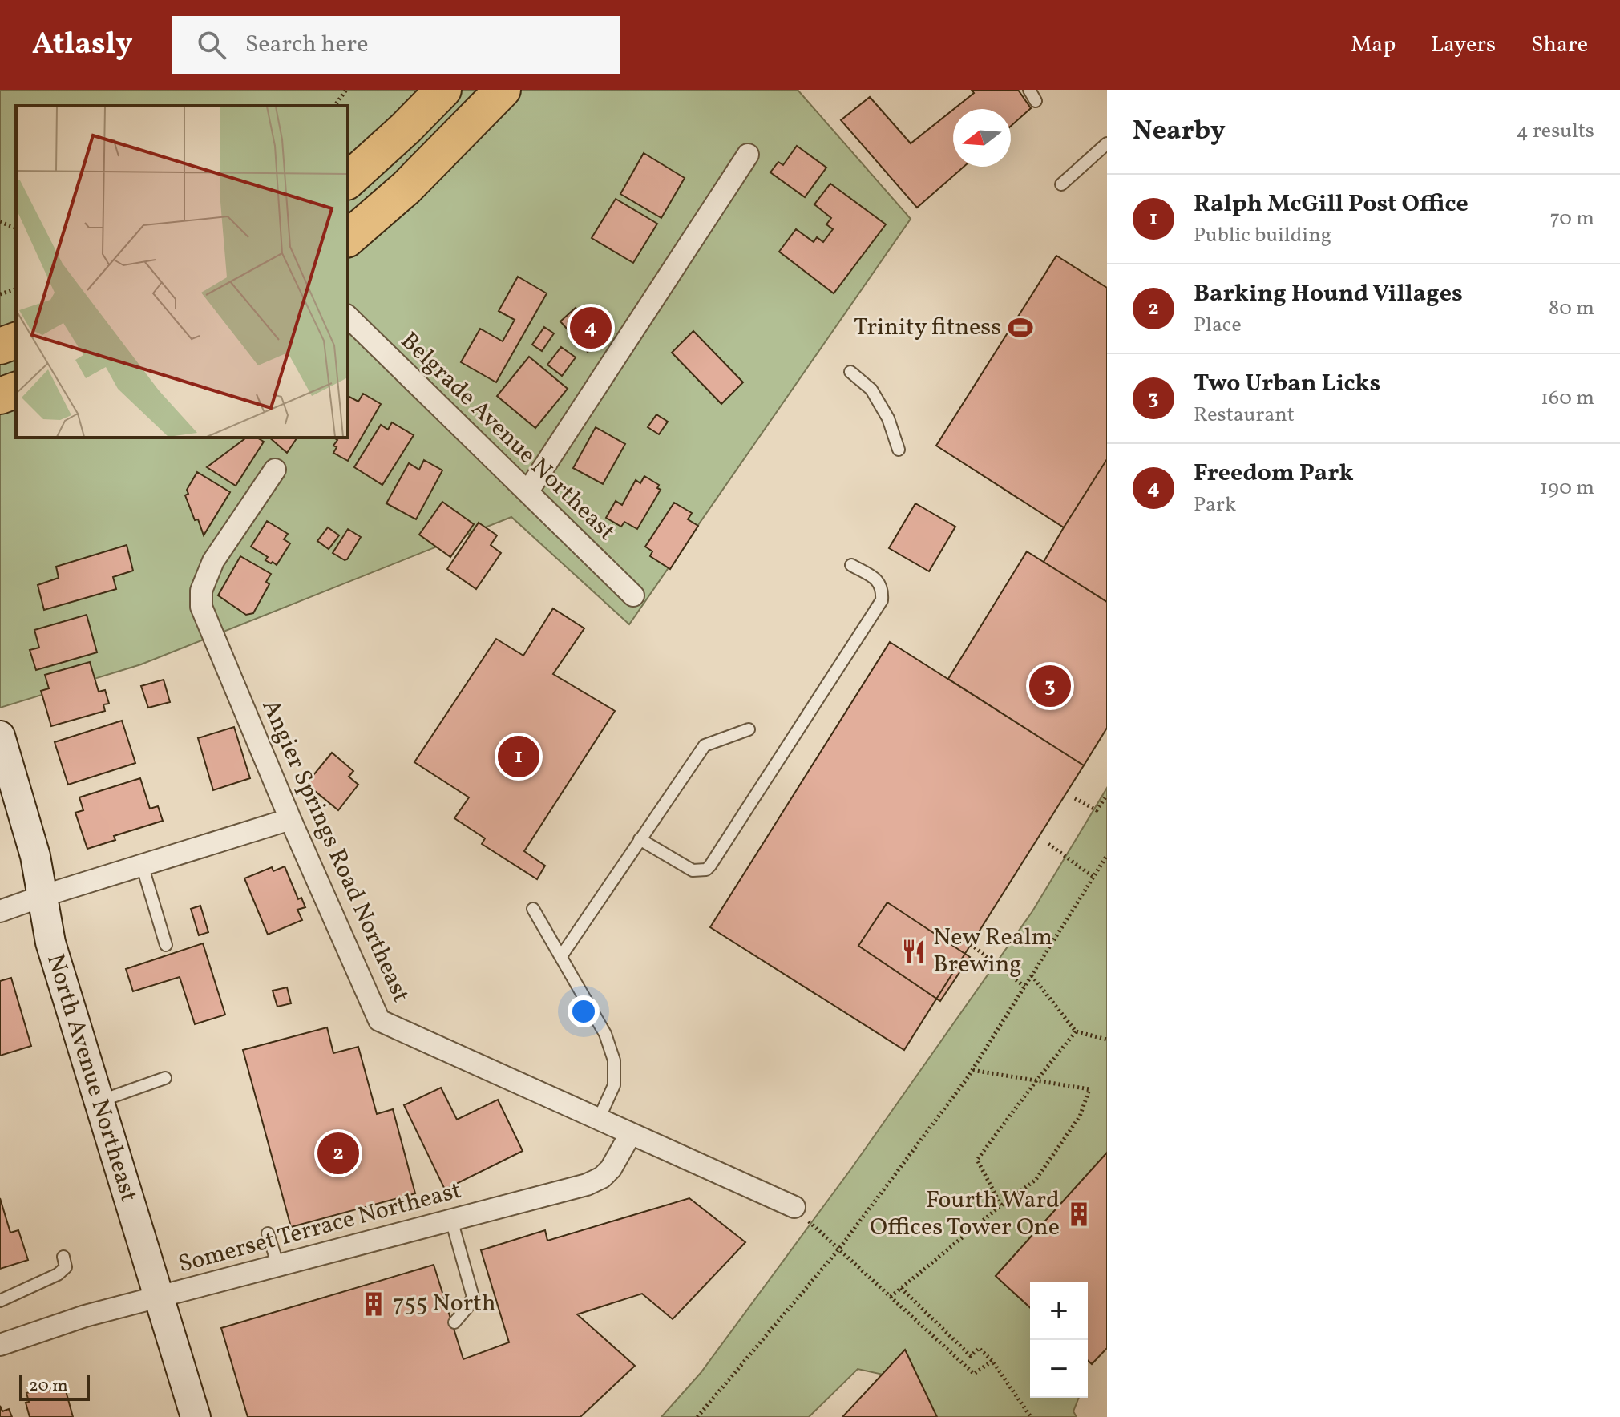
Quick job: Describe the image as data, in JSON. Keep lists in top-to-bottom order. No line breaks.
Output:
{"streets":{"main road":["North Avenue Northeast"],"street":["Belgrade Avenue Northeast","Angier Springs Road Northeast","Somerset Terrace Northeast"]},"crossings":[["Angier Springs Road Northeast","Somerset Terrace Northeast"],["North Avenue Northeast","Somerset Terrace Northeast"]],"places":{"sports":["Trinity fitness"],"restaurant":["New Realm Brewing"],"building":["Fourth Ward Offices Tower One","755 North"]},"scale_bar":"20 m","north":"left","page":{"header":"Atlasly","search":"Search here","nav":["Map","Layers","Share"],"heading":["Nearby","4 results"],"list":[{"mark":"1","name":"Ralph McGill Post Office","note":"Public building","value":"70 m"},{"mark":"2","name":"Barking Hound Villages","note":"Place","value":"80 m"},{"mark":"3","name":"Two Urban Licks","note":"Restaurant","value":"160 m"},{"mark":"4","name":"Freedom Park","note":"Park","value":"190 m"}],"pins":["4","3","1","2"],"map_buttons":["+","−"],"scale":"20 m"}}
